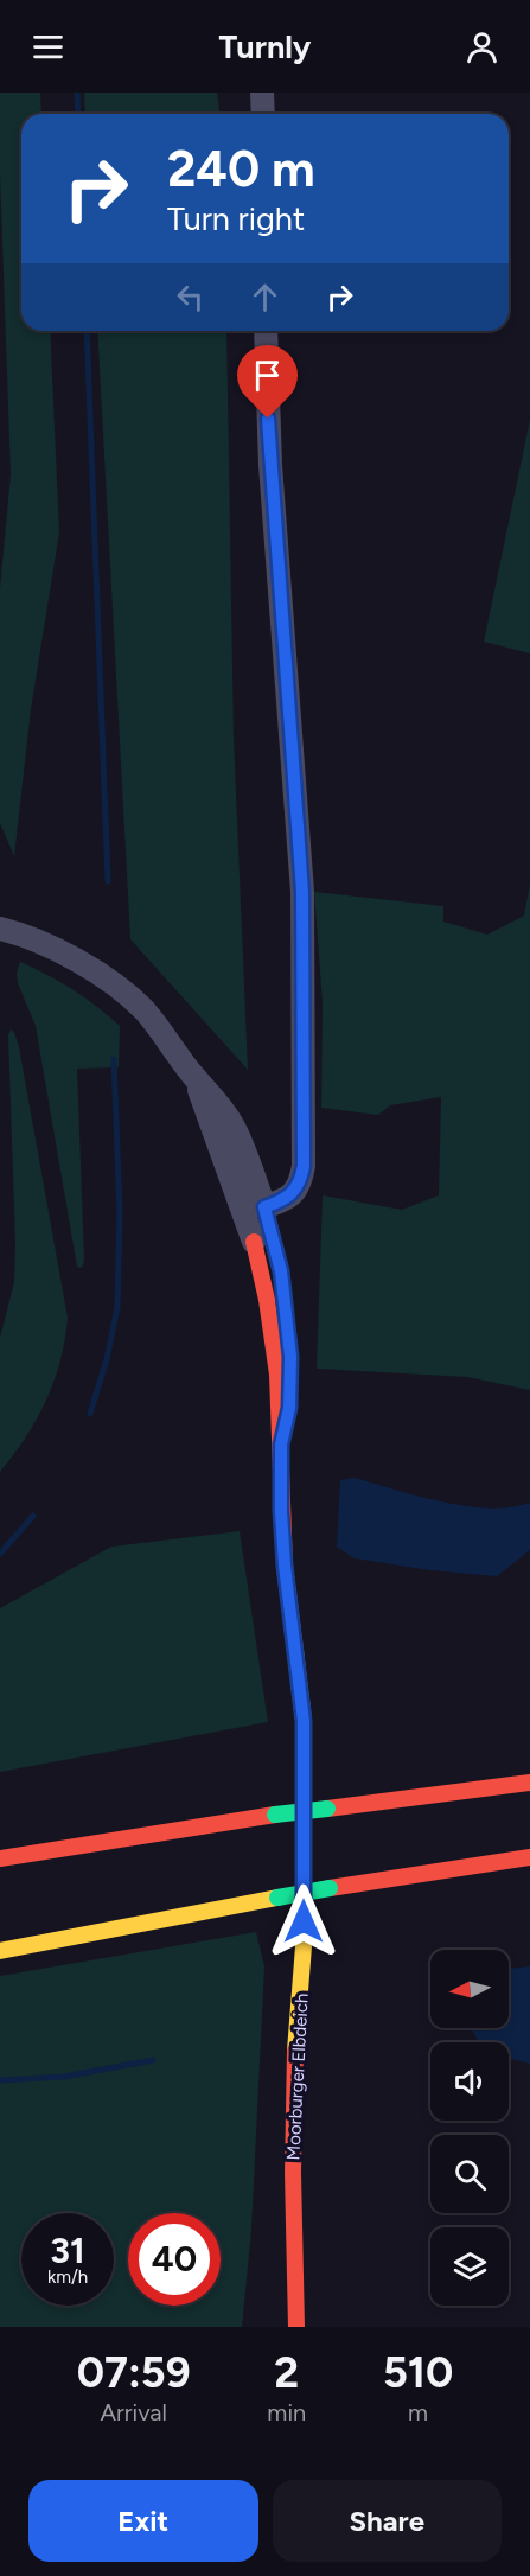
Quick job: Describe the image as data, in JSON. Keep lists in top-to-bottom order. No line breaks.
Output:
{"streets":{"main road":["Moorburger Elbdeich"]},"north":"left","page":{"header":"Turnly","turn":["240 m","Turn right"],"speed":"31 km/h","limit":"40","eta":["07:59","Arrival","2","min","510","m"],"buttons":["Exit","Share"]}}
